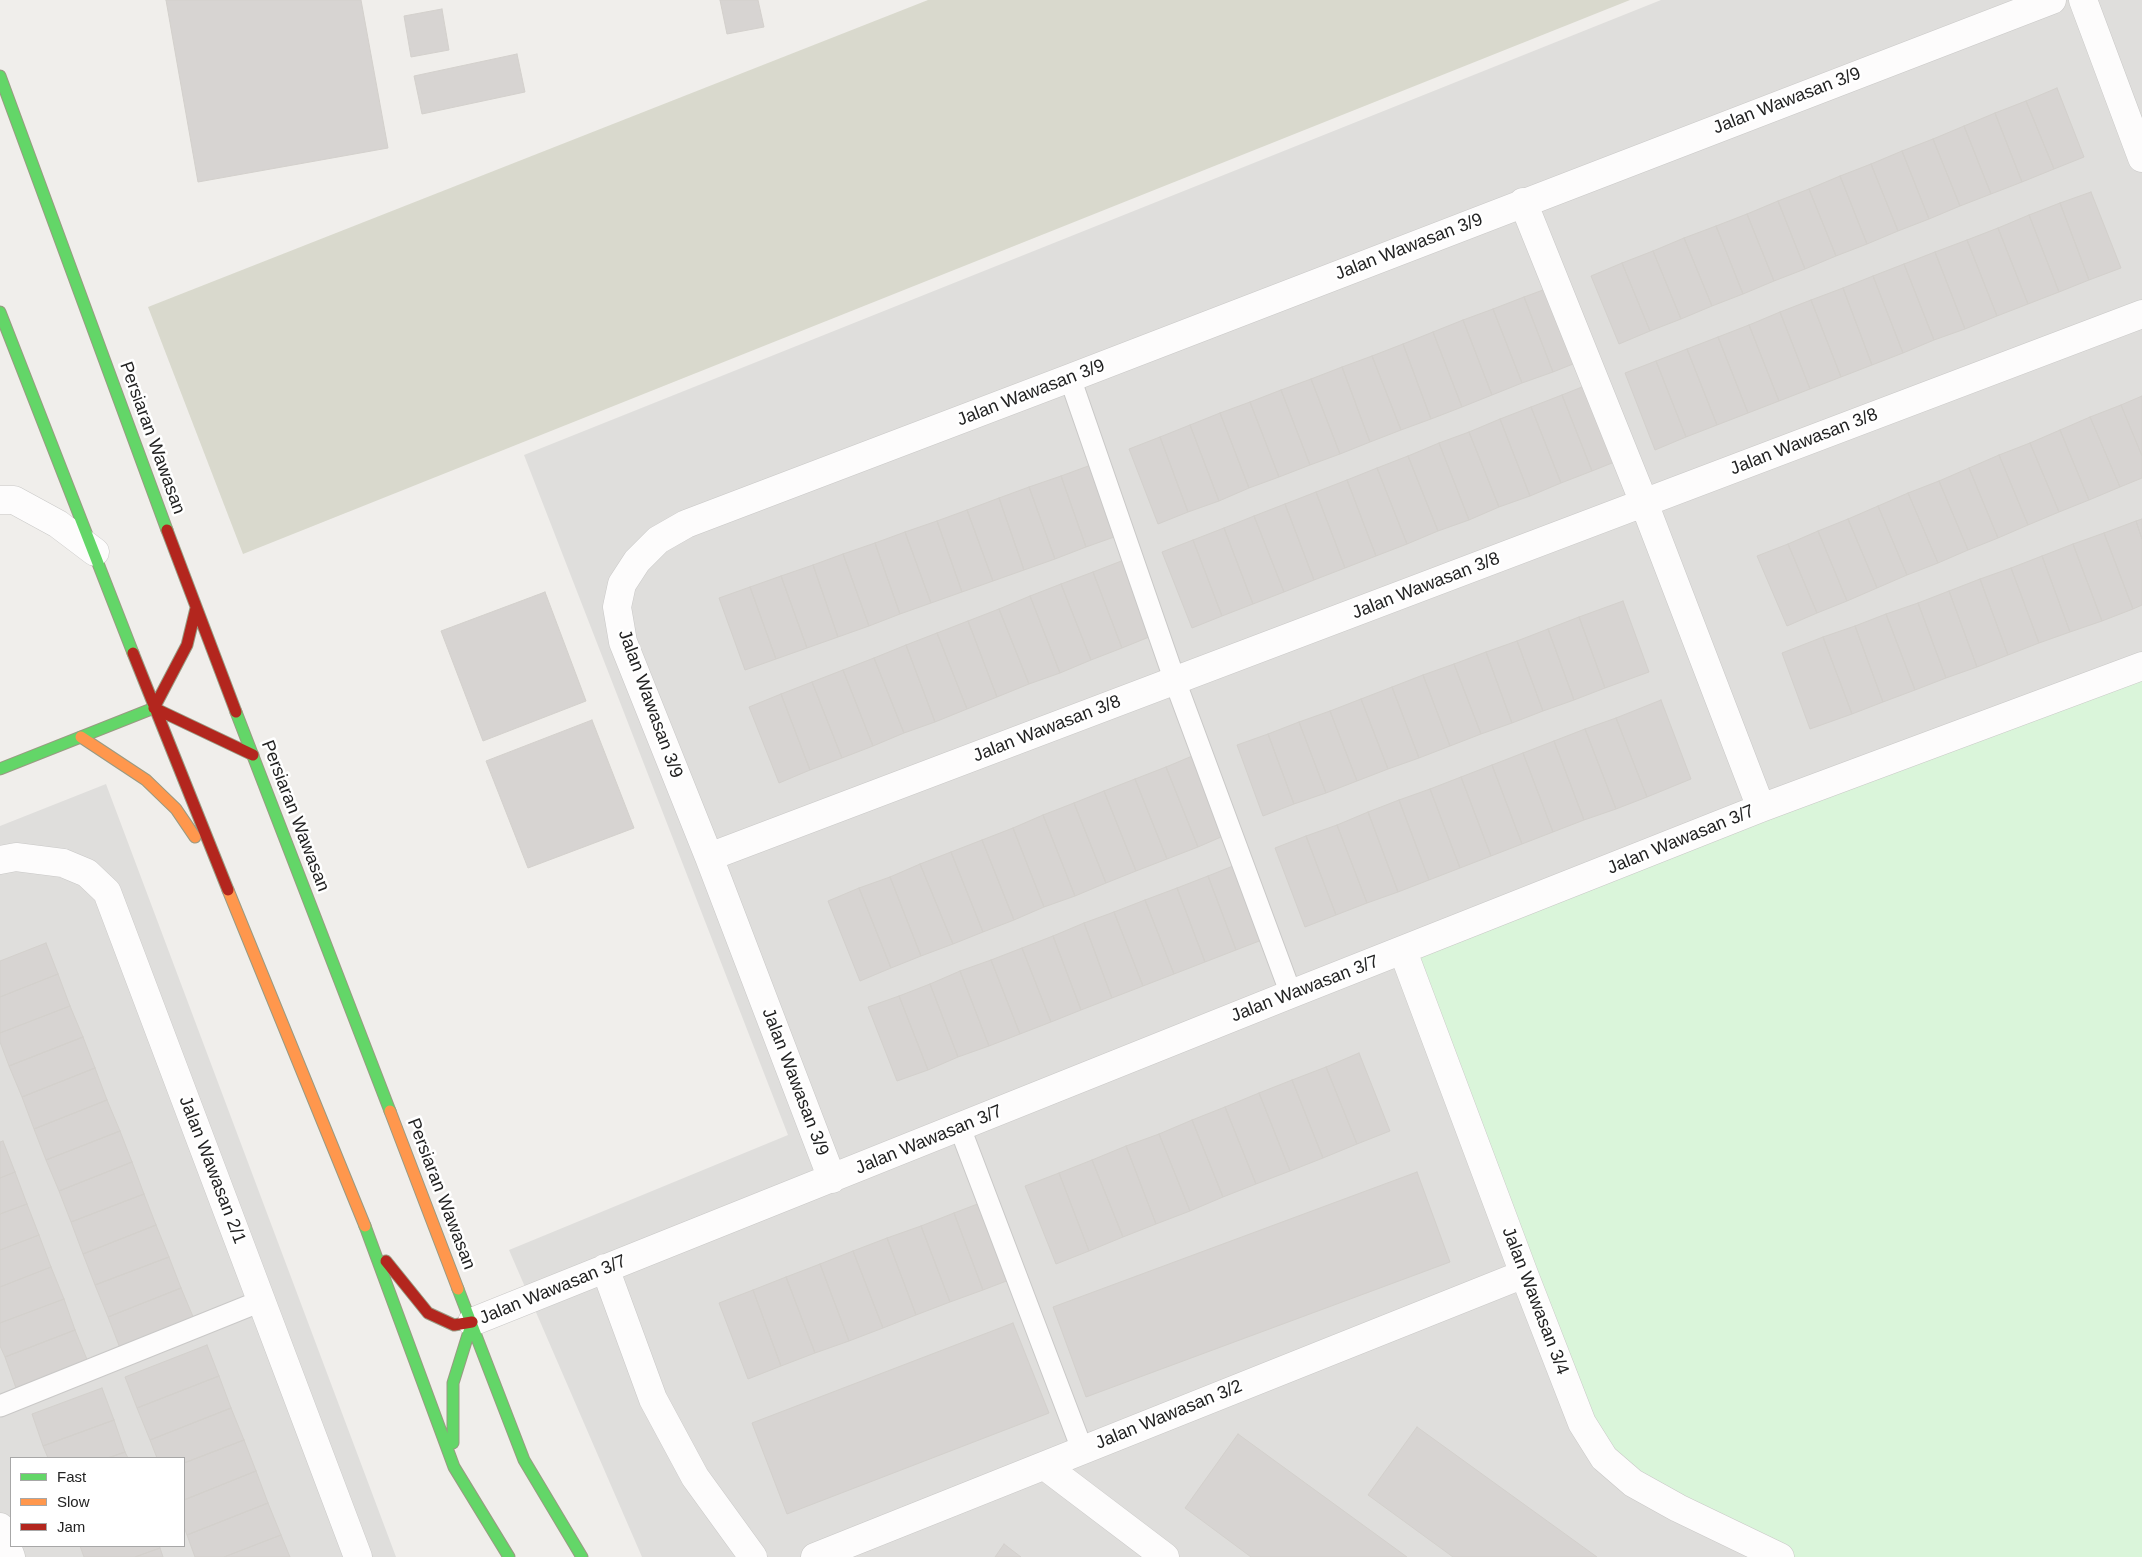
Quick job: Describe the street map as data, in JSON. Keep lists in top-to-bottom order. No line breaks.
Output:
{"streets":{"main road":["Persiaran Wawasan"],"street":["Jalan Wawasan 3/9","Jalan Wawasan 3/8","Jalan Wawasan 3/7","Jalan Wawasan 2/1","Jalan Wawasan 3/4","Jalan Wawasan 3/2"]},"crossings":[["Jalan Wawasan 3/9","Jalan Wawasan 3/8"],["Jalan Wawasan 3/9","Jalan Wawasan 3/7"],["Persiaran Wawasan","Jalan Wawasan 3/7"],["Jalan Wawasan 3/7","Jalan Wawasan 3/4"],["Jalan Wawasan 3/4","Jalan Wawasan 3/2"]],"legend":["Fast","Slow","Jam"]}
